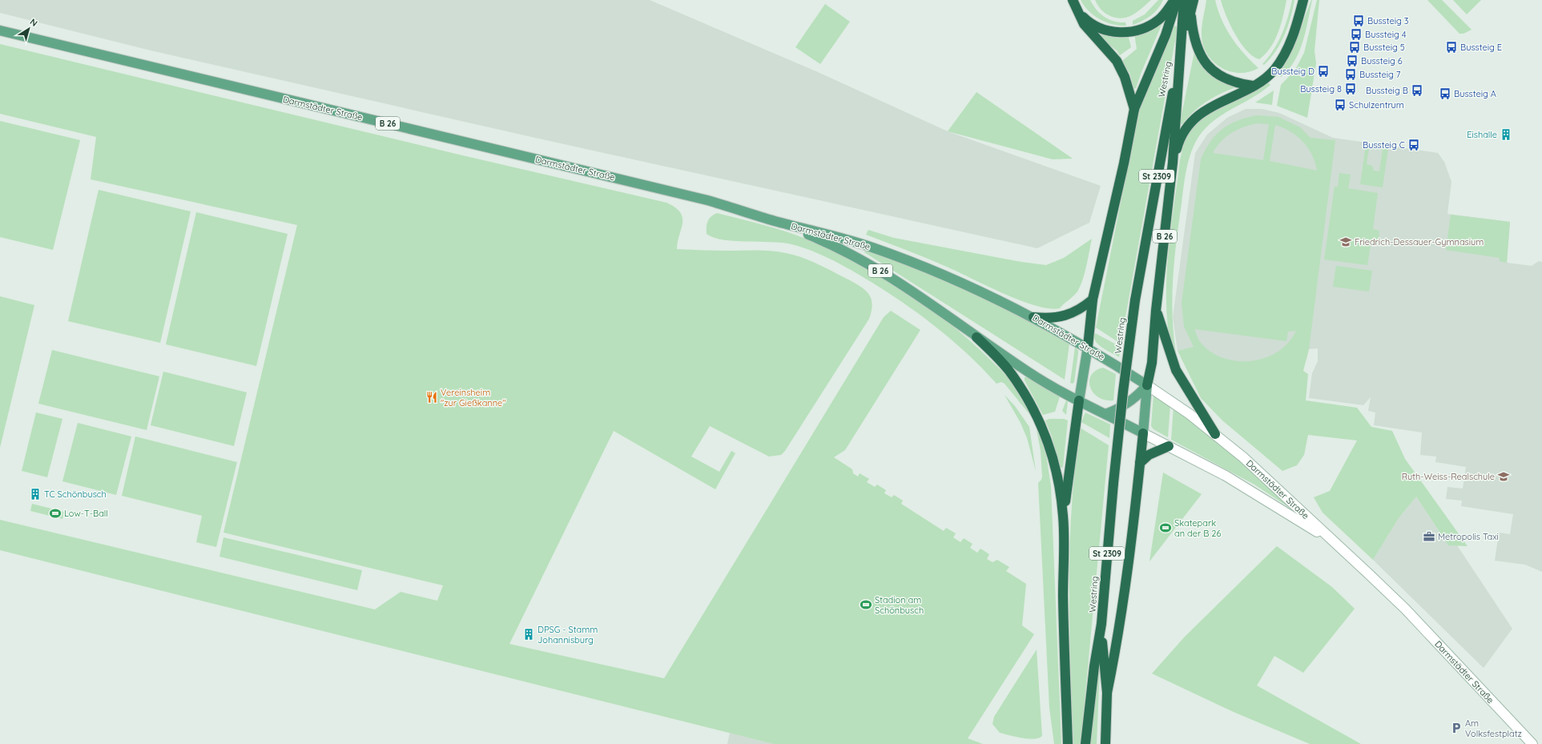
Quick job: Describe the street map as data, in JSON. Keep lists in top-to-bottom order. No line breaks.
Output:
{"streets":{"highway":["Westring","B 26","St 2309"],"main road":["Darmstädter Straße"]},"crossings":[["Westring","B 26"],["Darmstädter Straße","B 26"]],"places":{"bus stop":["Bussteig 3","Bussteig 4","Bussteig 5","Bussteig E","Bussteig 6","Bussteig D","Bussteig 7","Bussteig 8","Bussteig B","Bussteig A","Schulzentrum","Bussteig C"],"building":["Eishalle","TC Schönbusch","DPSG - Stamm Johannisburg"],"school or university":["Friedrich-Dessauer-Gymnasium","Ruth-Weiss-Realschule"],"restaurant":["Vereinsheim \"zur Gießkanne\""],"sports":["Low-T-Ball","Skatepark an der B 26","Stadion am Schönbusch"],"office":["Metropolis Taxi"],"parking":["Am Volksfestplatz"]},"north":"top right"}
